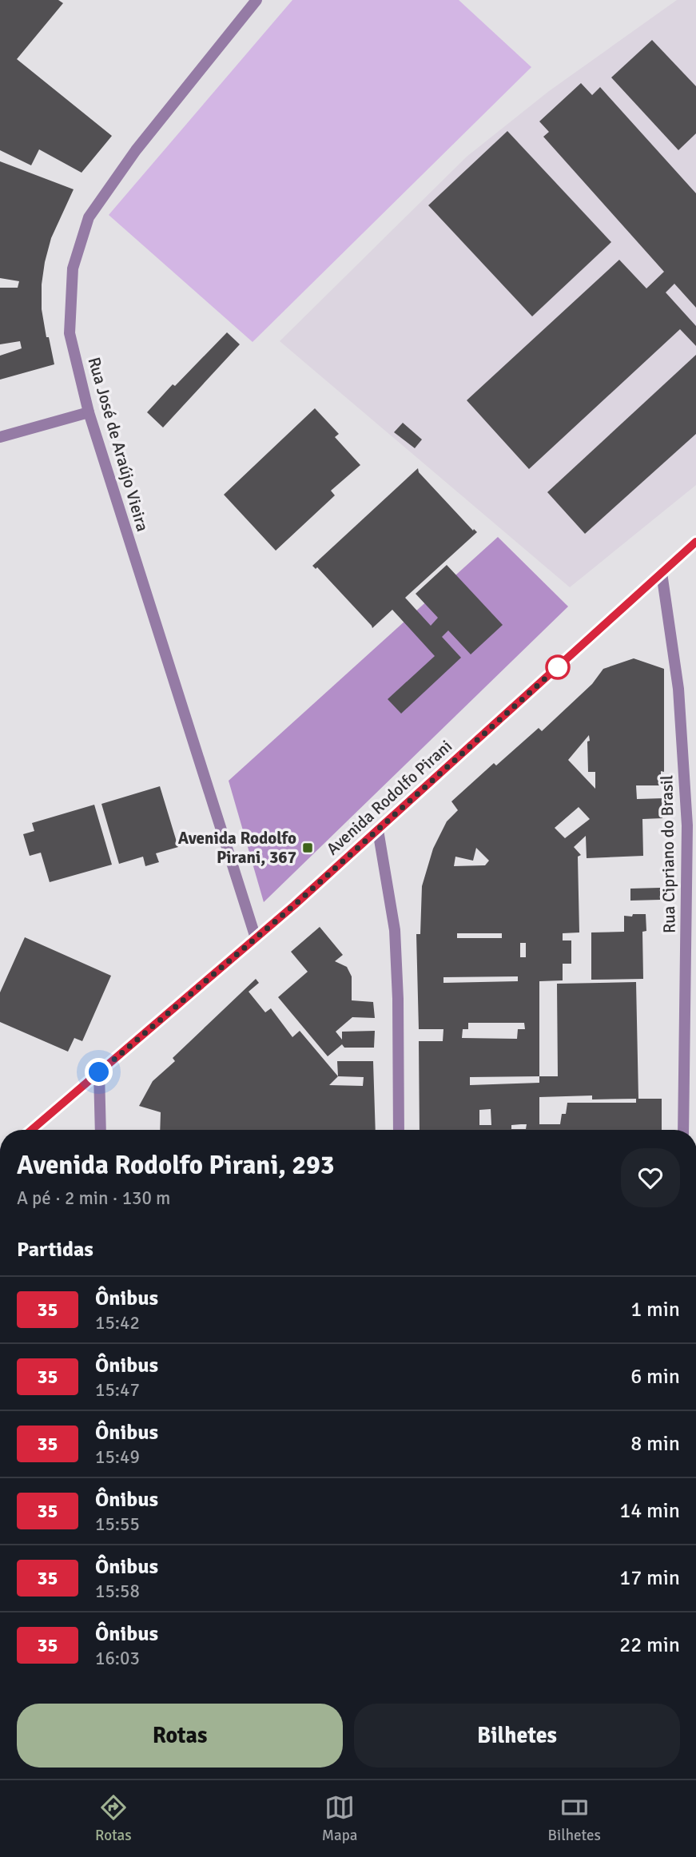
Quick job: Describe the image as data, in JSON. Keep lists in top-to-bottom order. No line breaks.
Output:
{"streets":{"main road":["Avenida Rodolfo Pirani"],"street":["Rua José de Araújo Vieira","Rua Cipriano do Brasil"]},"crossings":[["Rua José de Araújo Vieira","Avenida Rodolfo Pirani"],["Avenida Rodolfo Pirani","Rua Cipriano do Brasil"]],"places":{"transit":["Avenida Rodolfo Pirani, 367"]},"lines":["bus line 35"],"page":{"heading":[["Avenida Rodolfo Pirani, 293","A pé · 2 min · 130 m"],"Partidas"],"list":[{"mark":"35","name":"Ônibus","note":"15:42","value":"1 min"},{"mark":"35","name":"Ônibus","note":"15:47","value":"6 min"},{"mark":"35","name":"Ônibus","note":"15:49","value":"8 min"},{"mark":"35","name":"Ônibus","note":"15:55","value":"14 min"},{"mark":"35","name":"Ônibus","note":"15:58","value":"17 min"},{"mark":"35","name":"Ônibus","note":"16:03","value":"22 min"}],"buttons":["Rotas","Bilhetes"],"tabs":["Rotas","Mapa","Bilhetes"]}}
